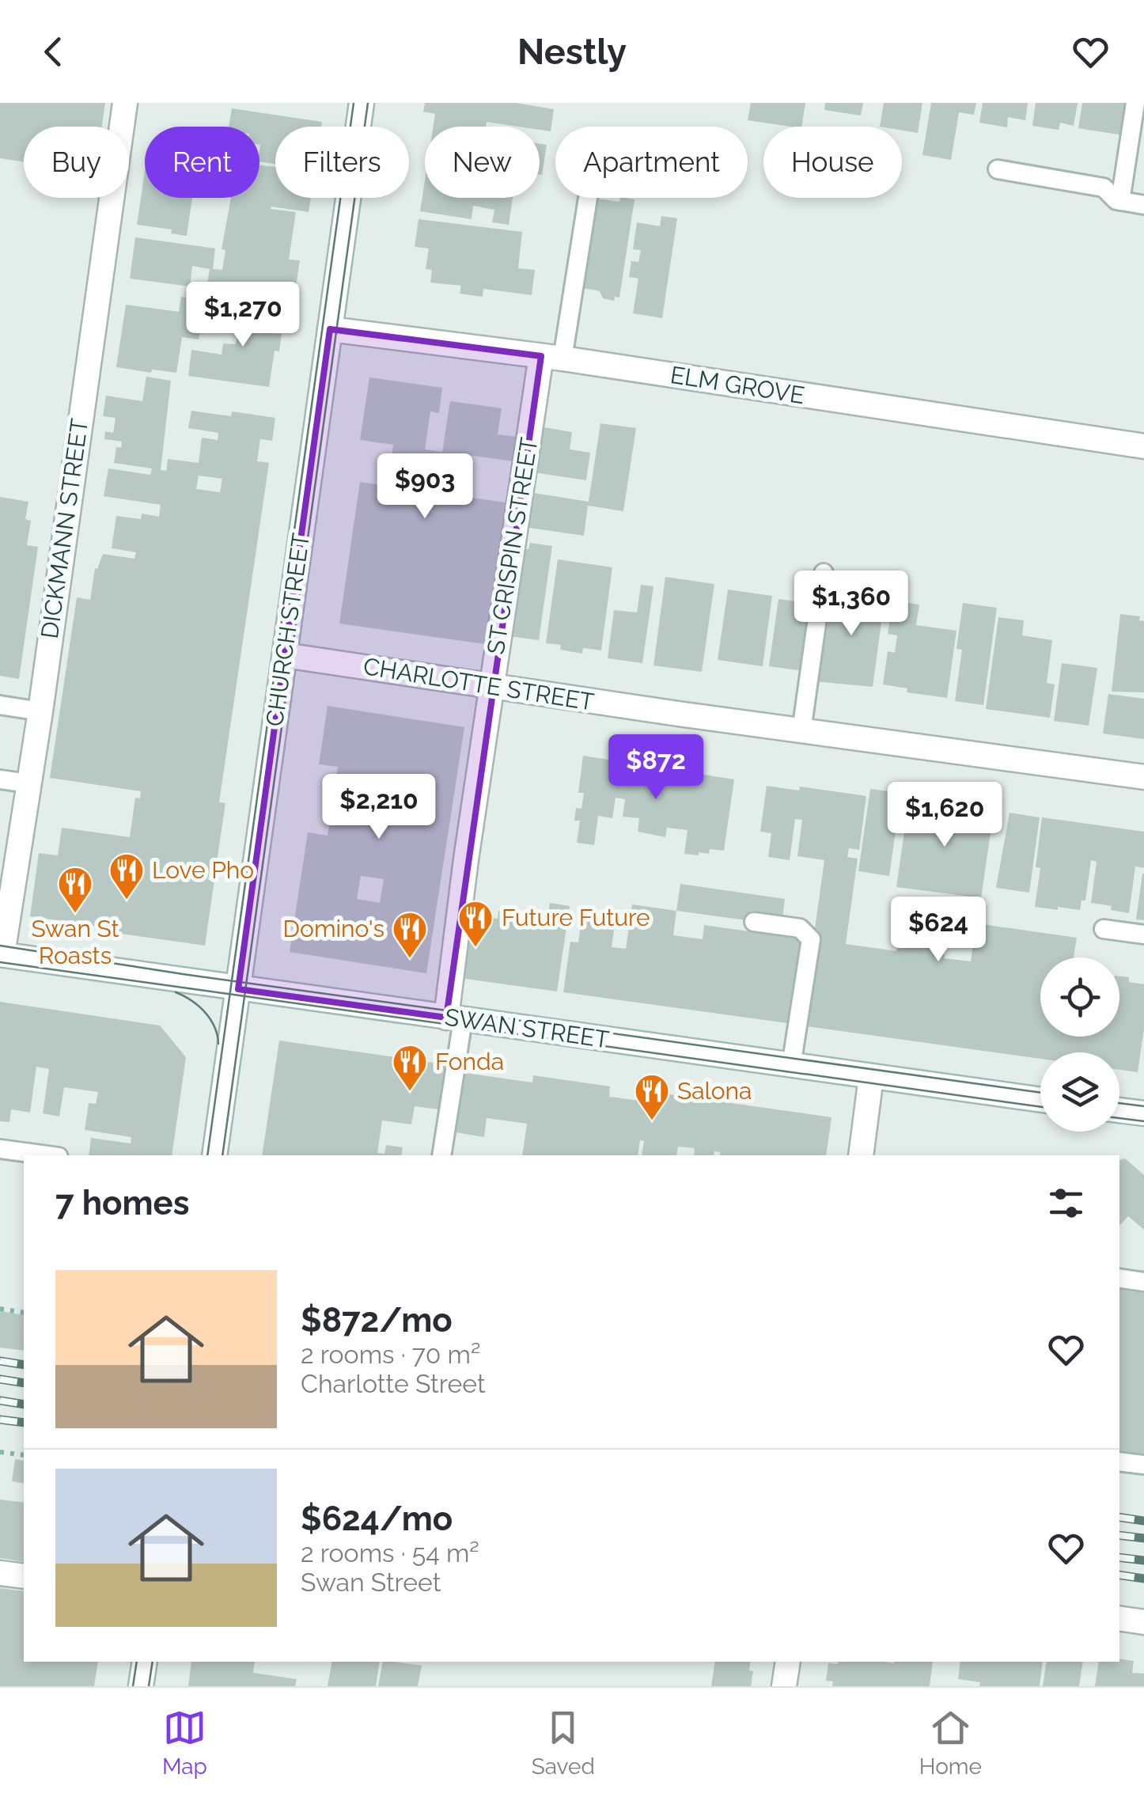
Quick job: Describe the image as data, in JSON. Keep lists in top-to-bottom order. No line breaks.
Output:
{"streets":{"street":["ELM GROVE","DICKMANN STREET","ST CRISPIN STREET","CHURCH STREET","CHARLOTTE STREET","SWAN STREET"]},"crossings":[["ELM GROVE","ST CRISPIN STREET"],["ELM GROVE","CHURCH STREET"],["DICKMANN STREET","SWAN STREET"],["ST CRISPIN STREET","CHARLOTTE STREET"],["ST CRISPIN STREET","SWAN STREET"],["CHURCH STREET","CHARLOTTE STREET"],["CHURCH STREET","SWAN STREET"]],"places":{"restaurant":["Love Pho","Swan St Roasts","Future Future","Domino's","Fonda","Salona"]},"page":{"header":"Nestly","chip":["Buy","Rent","Filters","New","Apartment","House"],"price":["$1,270","$903","$1,360","$872","$2,210","$1,620","$624"],"heading":"7 homes","list":[{"name":"$872/mo","note":"2 rooms · 70 m² · Charlotte Street"},{"name":"$624/mo","note":"2 rooms · 54 m² · Swan Street"}],"tabs":["Map","Saved","Home"]}}
